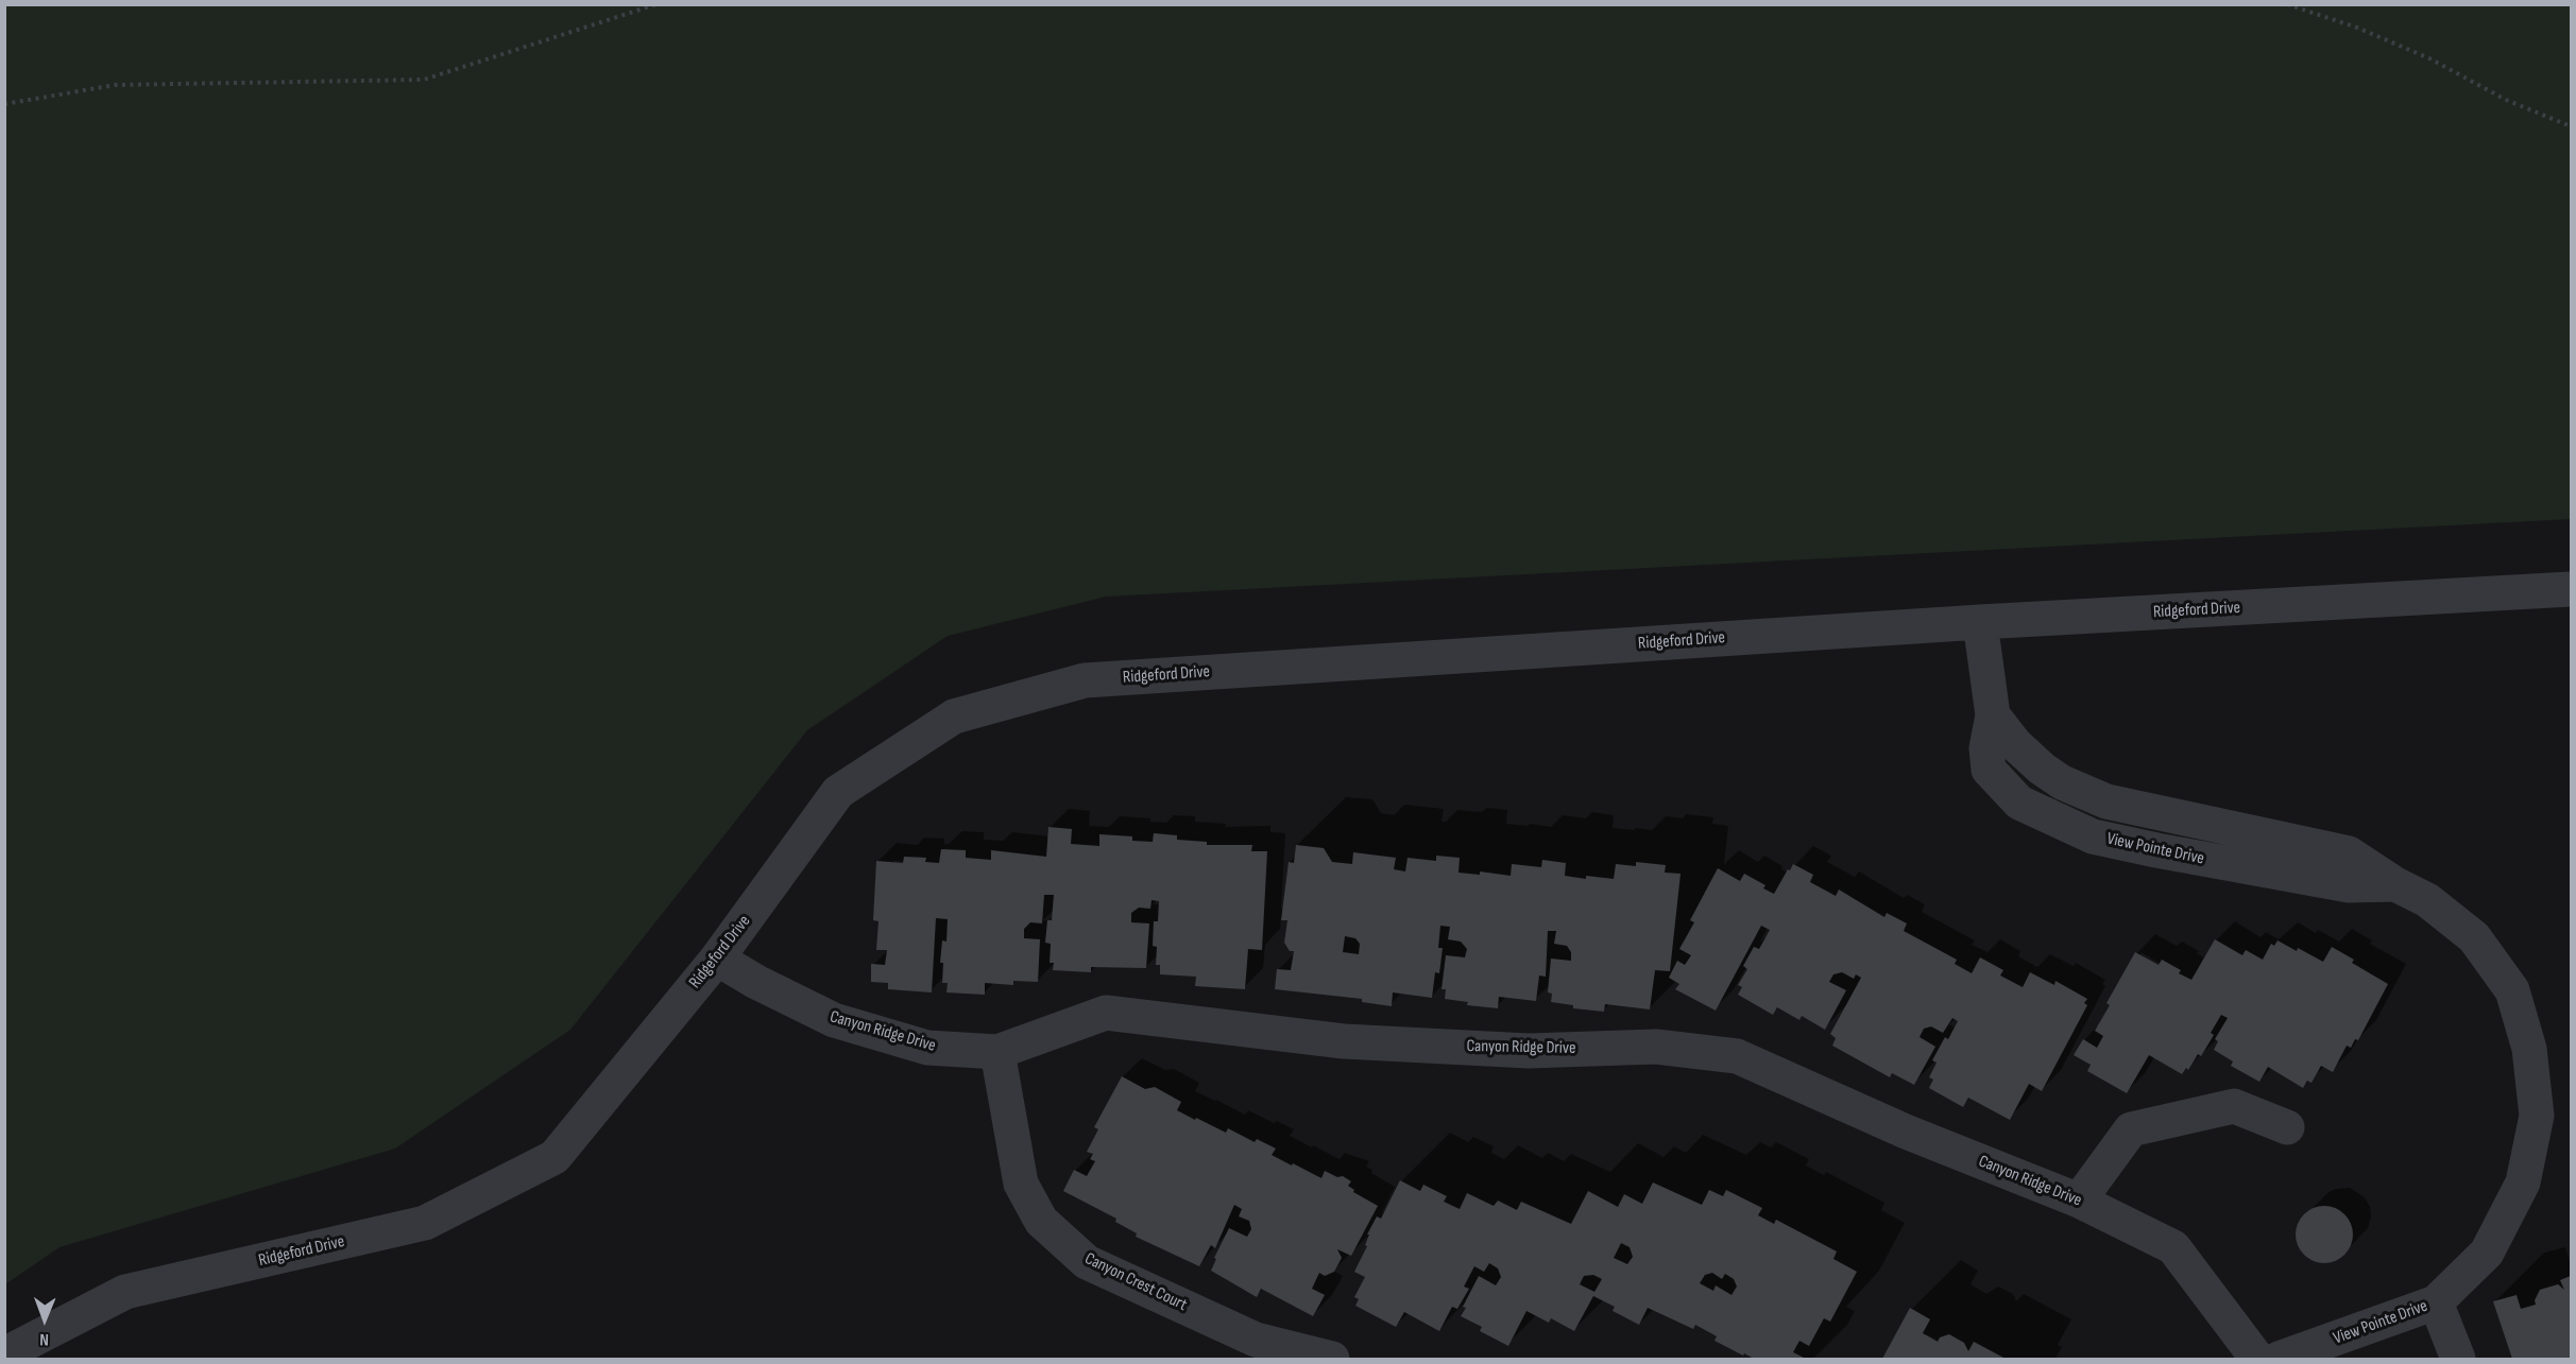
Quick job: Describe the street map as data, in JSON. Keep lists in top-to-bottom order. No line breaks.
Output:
{"streets":{"street":["Ridgeford Drive","View Pointe Drive","Canyon Ridge Drive","Canyon Crest Court"]},"crossings":[["Ridgeford Drive","View Pointe Drive"],["Ridgeford Drive","Canyon Ridge Drive"],["Canyon Ridge Drive","Canyon Crest Court"]],"north":"bottom"}
